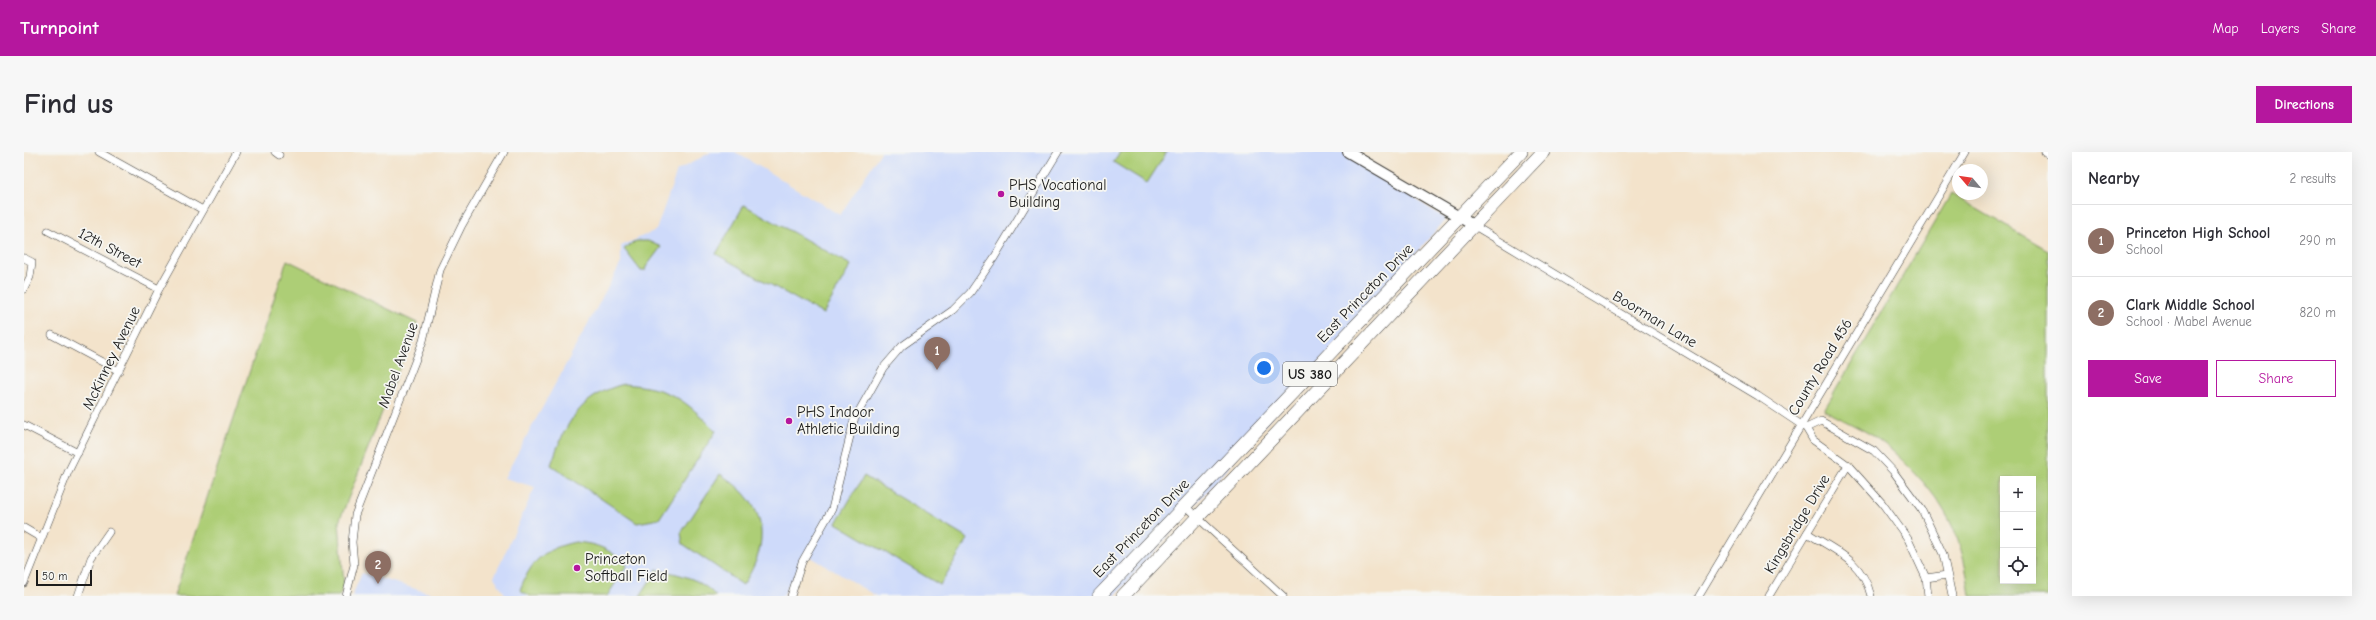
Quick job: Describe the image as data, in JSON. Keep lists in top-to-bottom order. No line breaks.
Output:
{"streets":{"highway":["East Princeton Drive","US 380"],"street":["12th Street","Boorman Lane","McKinney Avenue","Mabel Avenue","County Road 456","Kingsbridge Drive"]},"crossings":[["12th Street","McKinney Avenue"],["East Princeton Drive","Boorman Lane"],["Boorman Lane","County Road 456"],["Boorman Lane","Kingsbridge Drive"]],"places":["PHS Vocational Building","PHS Indoor Athletic Building","Princeton Softball Field"],"scale_bar":"50 m","north":"top left","page":{"header":"Turnpoint","nav":["Map","Layers","Share"],"buttons":["Directions",["Save","Share"]],"title":"Find us","heading":["Nearby","2 results"],"list":[{"mark":"1","name":"Princeton High School","note":"School","value":"290 m"},{"mark":"2","name":"Clark Middle School","note":"School · Mabel Avenue","value":"820 m"}],"pins":["1","2"],"map_buttons":["+","−"],"scale":"50 m"}}
